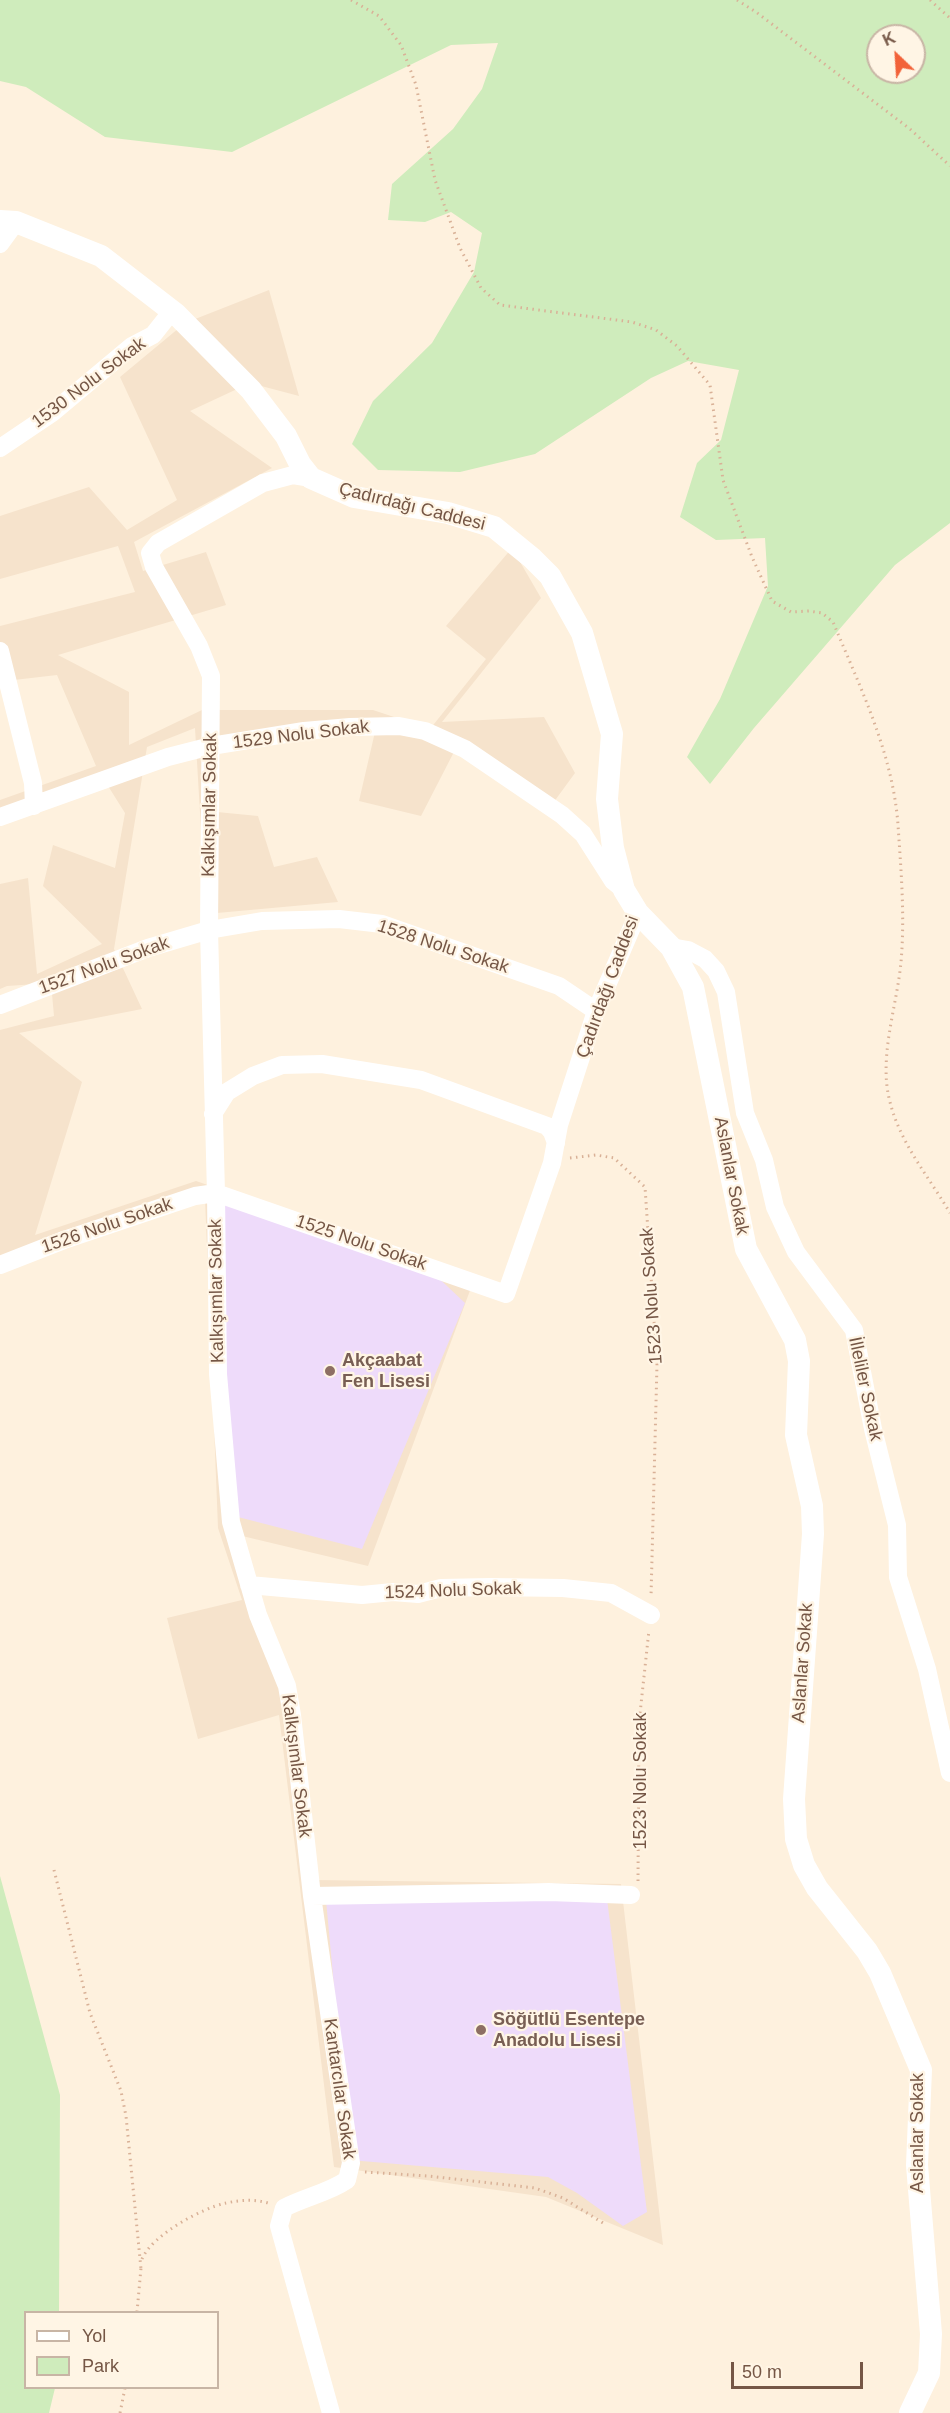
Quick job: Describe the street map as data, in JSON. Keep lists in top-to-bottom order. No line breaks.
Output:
{"streets":{"street":["1530 Nolu Sokak","Çadırdağı Caddesi","1529 Nolu Sokak","Kalkışımlar Sokak","1528 Nolu Sokak","1527 Nolu Sokak","Aslanlar Sokak","1526 Nolu Sokak","1525 Nolu Sokak","İlleliler Sokak","1524 Nolu Sokak","Kantarcılar Sokak"],"path":["1523 Nolu Sokak"]},"crossings":[["Çadırdağı Caddesi","1529 Nolu Sokak"],["Çadırdağı Caddesi","Kalkışımlar Sokak"],["Çadırdağı Caddesi","1528 Nolu Sokak"],["Çadırdağı Caddesi","Aslanlar Sokak"],["Çadırdağı Caddesi","1525 Nolu Sokak"],["Çadırdağı Caddesi","1523 Nolu Sokak"],["1529 Nolu Sokak","Kalkışımlar Sokak"],["Kalkışımlar Sokak","1528 Nolu Sokak"],["Kalkışımlar Sokak","1527 Nolu Sokak"],["Kalkışımlar Sokak","1526 Nolu Sokak"],["Kalkışımlar Sokak","1525 Nolu Sokak"],["Kalkışımlar Sokak","1524 Nolu Sokak"],["Kalkışımlar Sokak","Kantarcılar Sokak"],["1528 Nolu Sokak","1527 Nolu Sokak"],["Aslanlar Sokak","İlleliler Sokak"],["1526 Nolu Sokak","1525 Nolu Sokak"],["1523 Nolu Sokak","1524 Nolu Sokak"]],"places":["Akçaabat Fen Lisesi","Söğütlü Esentepe Anadolu Lisesi"],"legend":["Yol","Park"],"scale_bar":"50 m","north":"top left"}
